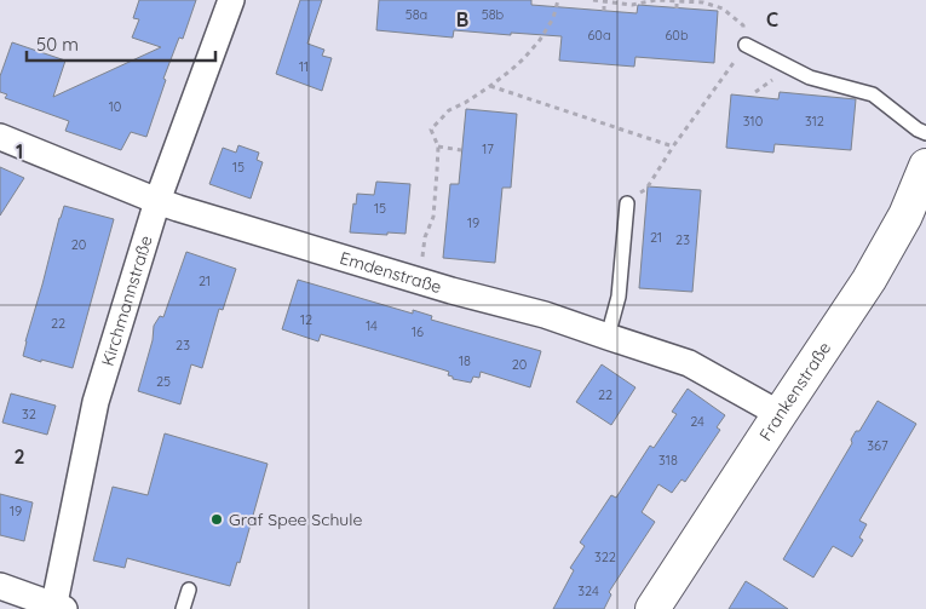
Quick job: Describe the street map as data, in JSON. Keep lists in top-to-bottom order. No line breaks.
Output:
{"streets":{"main road":["Frankenstraße"],"street":["Emdenstraße","Kirchmannstraße"]},"crossings":[["Emdenstraße","Kirchmannstraße"],["Emdenstraße","Frankenstraße"]],"places":["Graf Spee Schule"],"house_numbers":["58a","58b","60a","60b","11","10","310","312","17","15","15","19","21","23","20","21","12","22","14","16","23","18","20","25","22","32","24","367","318","19","322","324"],"scale_bar":"50 m","grid":{"columns":["B","C"],"rows":["1","2"]}}
